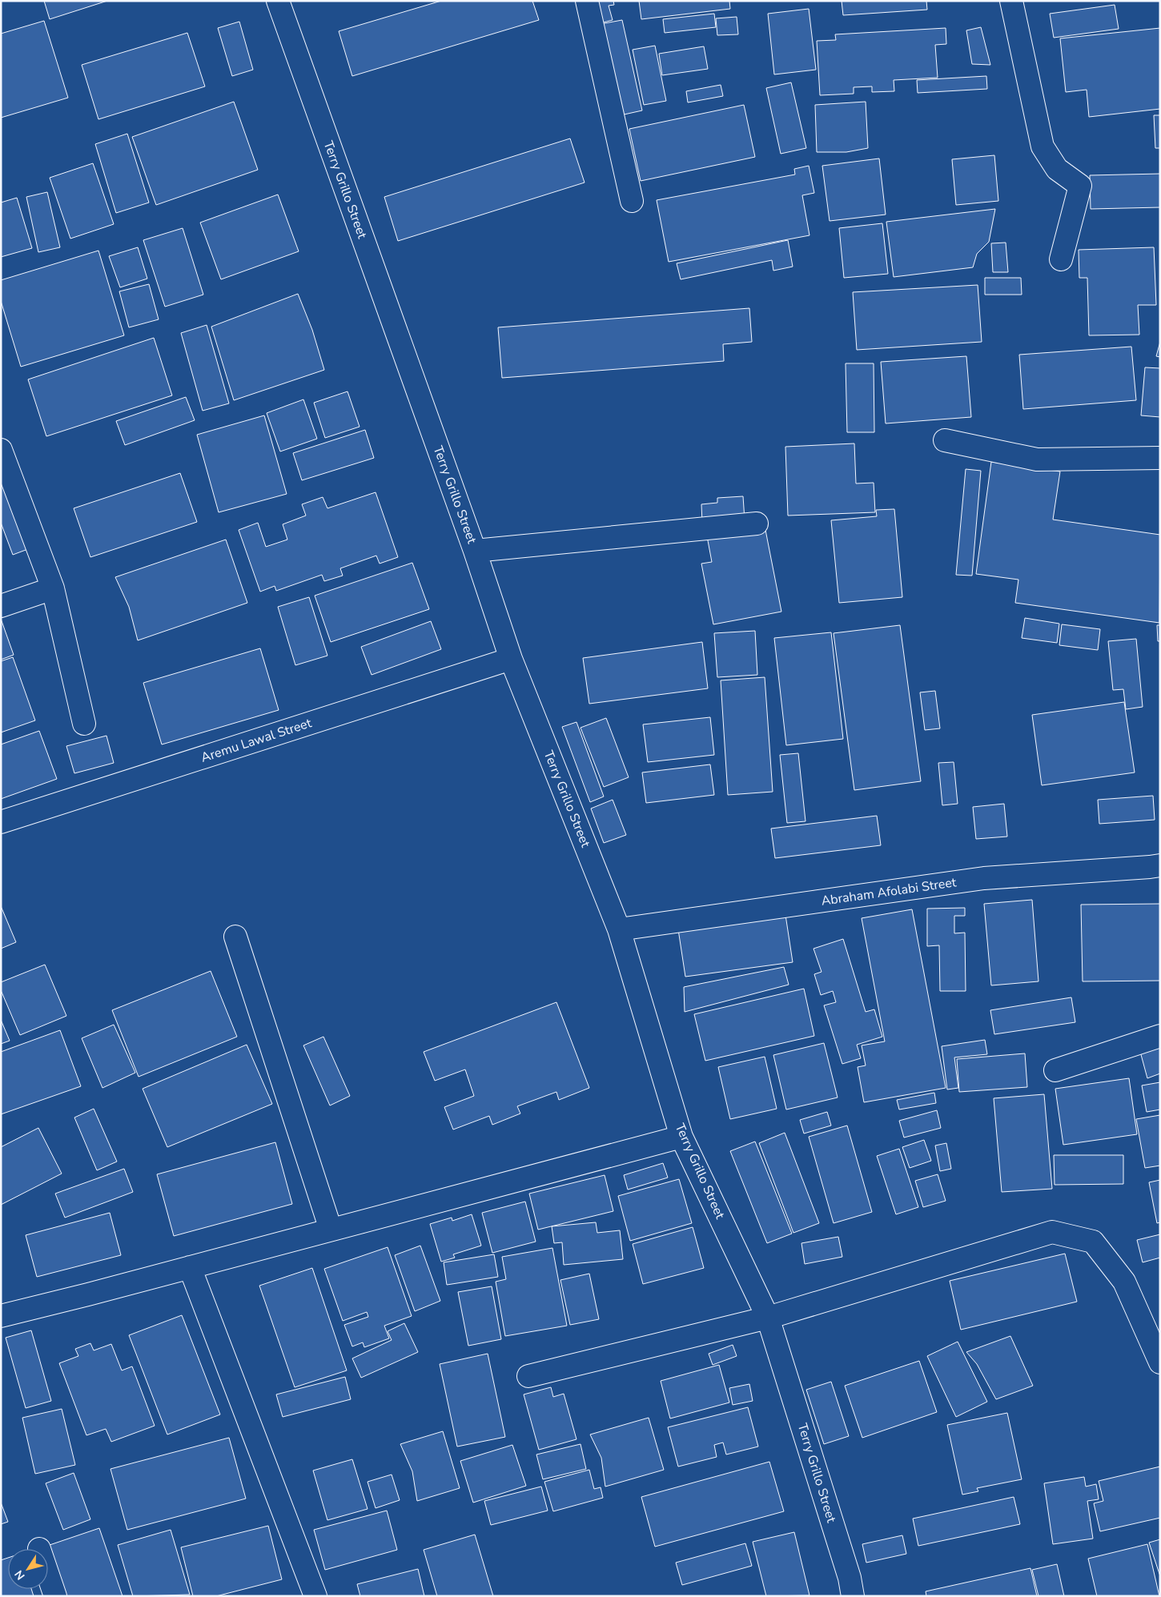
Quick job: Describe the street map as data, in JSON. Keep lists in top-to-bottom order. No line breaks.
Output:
{"streets":{"street":["Terry Grillo Street","Aremu Lawal Street","Abraham Afolabi Street"]},"crossings":[["Terry Grillo Street","Aremu Lawal Street"],["Terry Grillo Street","Abraham Afolabi Street"]],"north":"bottom left"}
